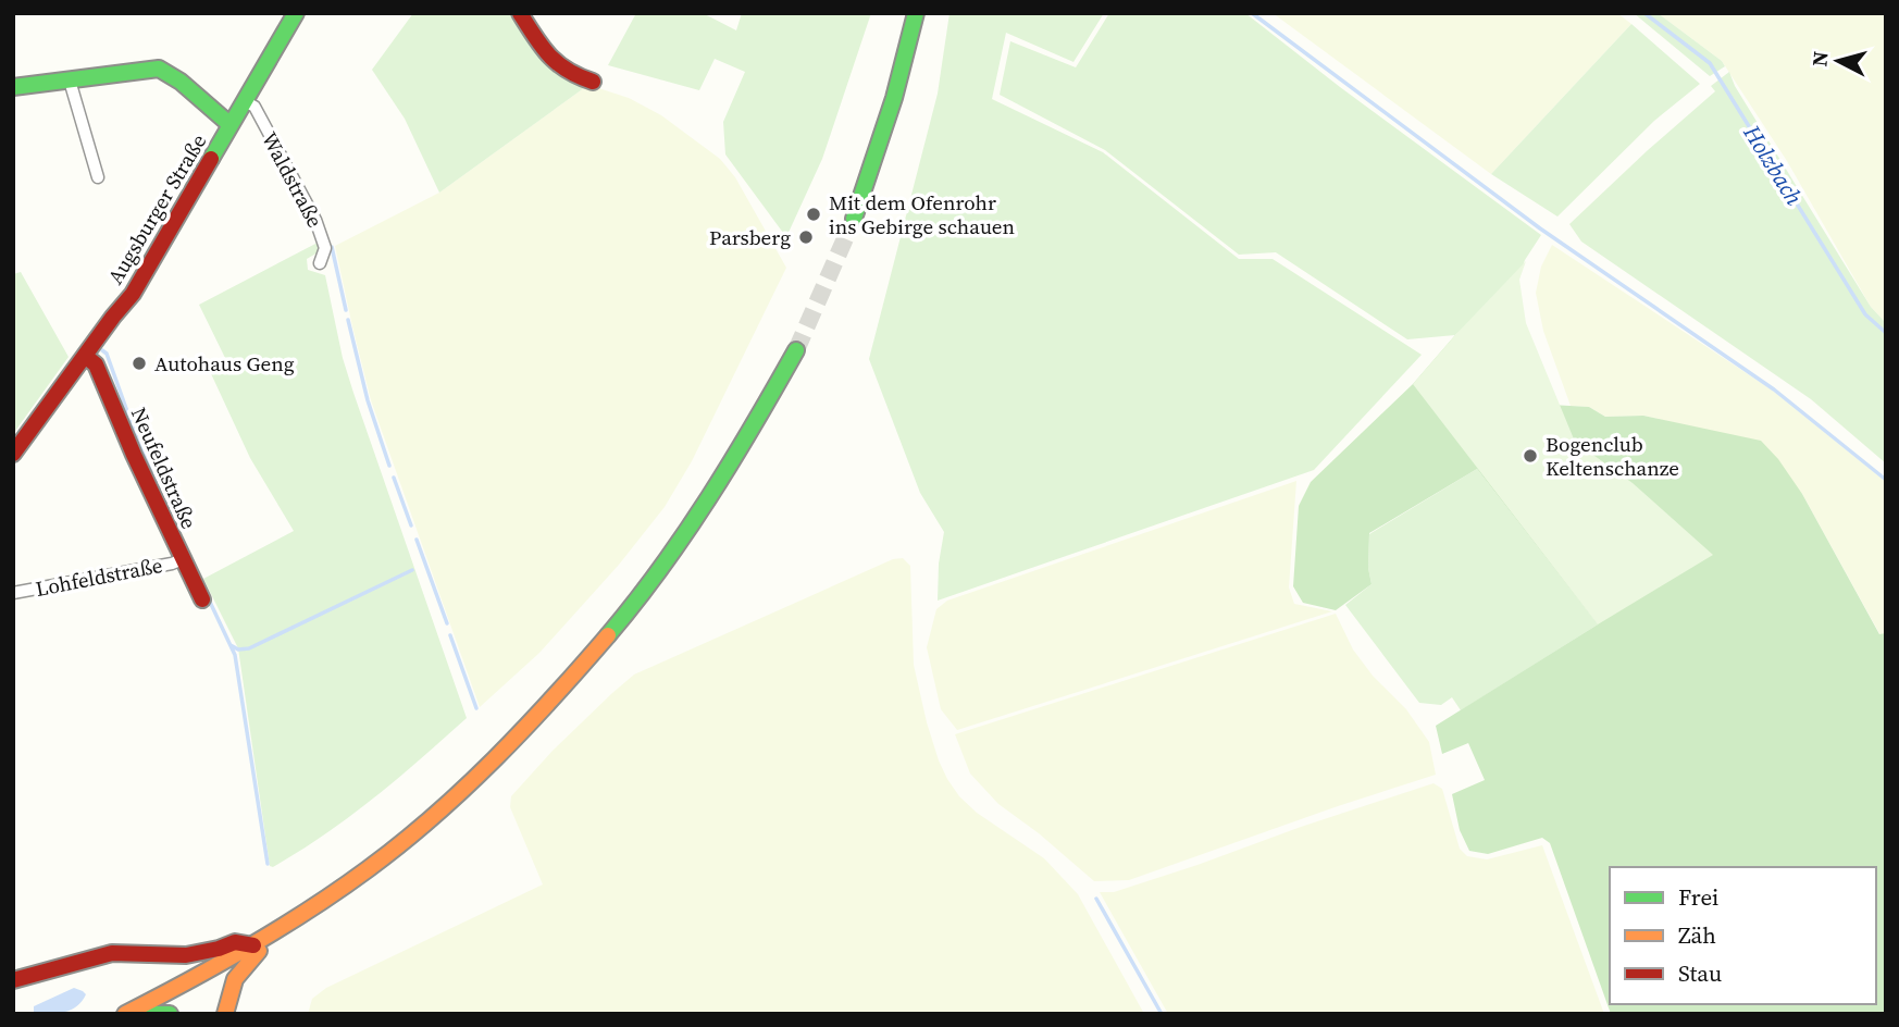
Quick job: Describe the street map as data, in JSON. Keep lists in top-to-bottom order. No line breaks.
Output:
{"streets":{"main road":["Augsburger Straße","Neufeldstraße"],"street":["Waldstraße","Lohfeldstraße"]},"crossings":[["Waldstraße","Augsburger Straße"],["Augsburger Straße","Neufeldstraße"],["Neufeldstraße","Lohfeldstraße"]],"water":["Holzbach"],"places":["Mit dem Ofenrohr ins Gebirge schauen","Parsberg","Autohaus Geng","Bogenclub Keltenschanze"],"legend":["Frei","Zäh","Stau"],"north":"left"}
